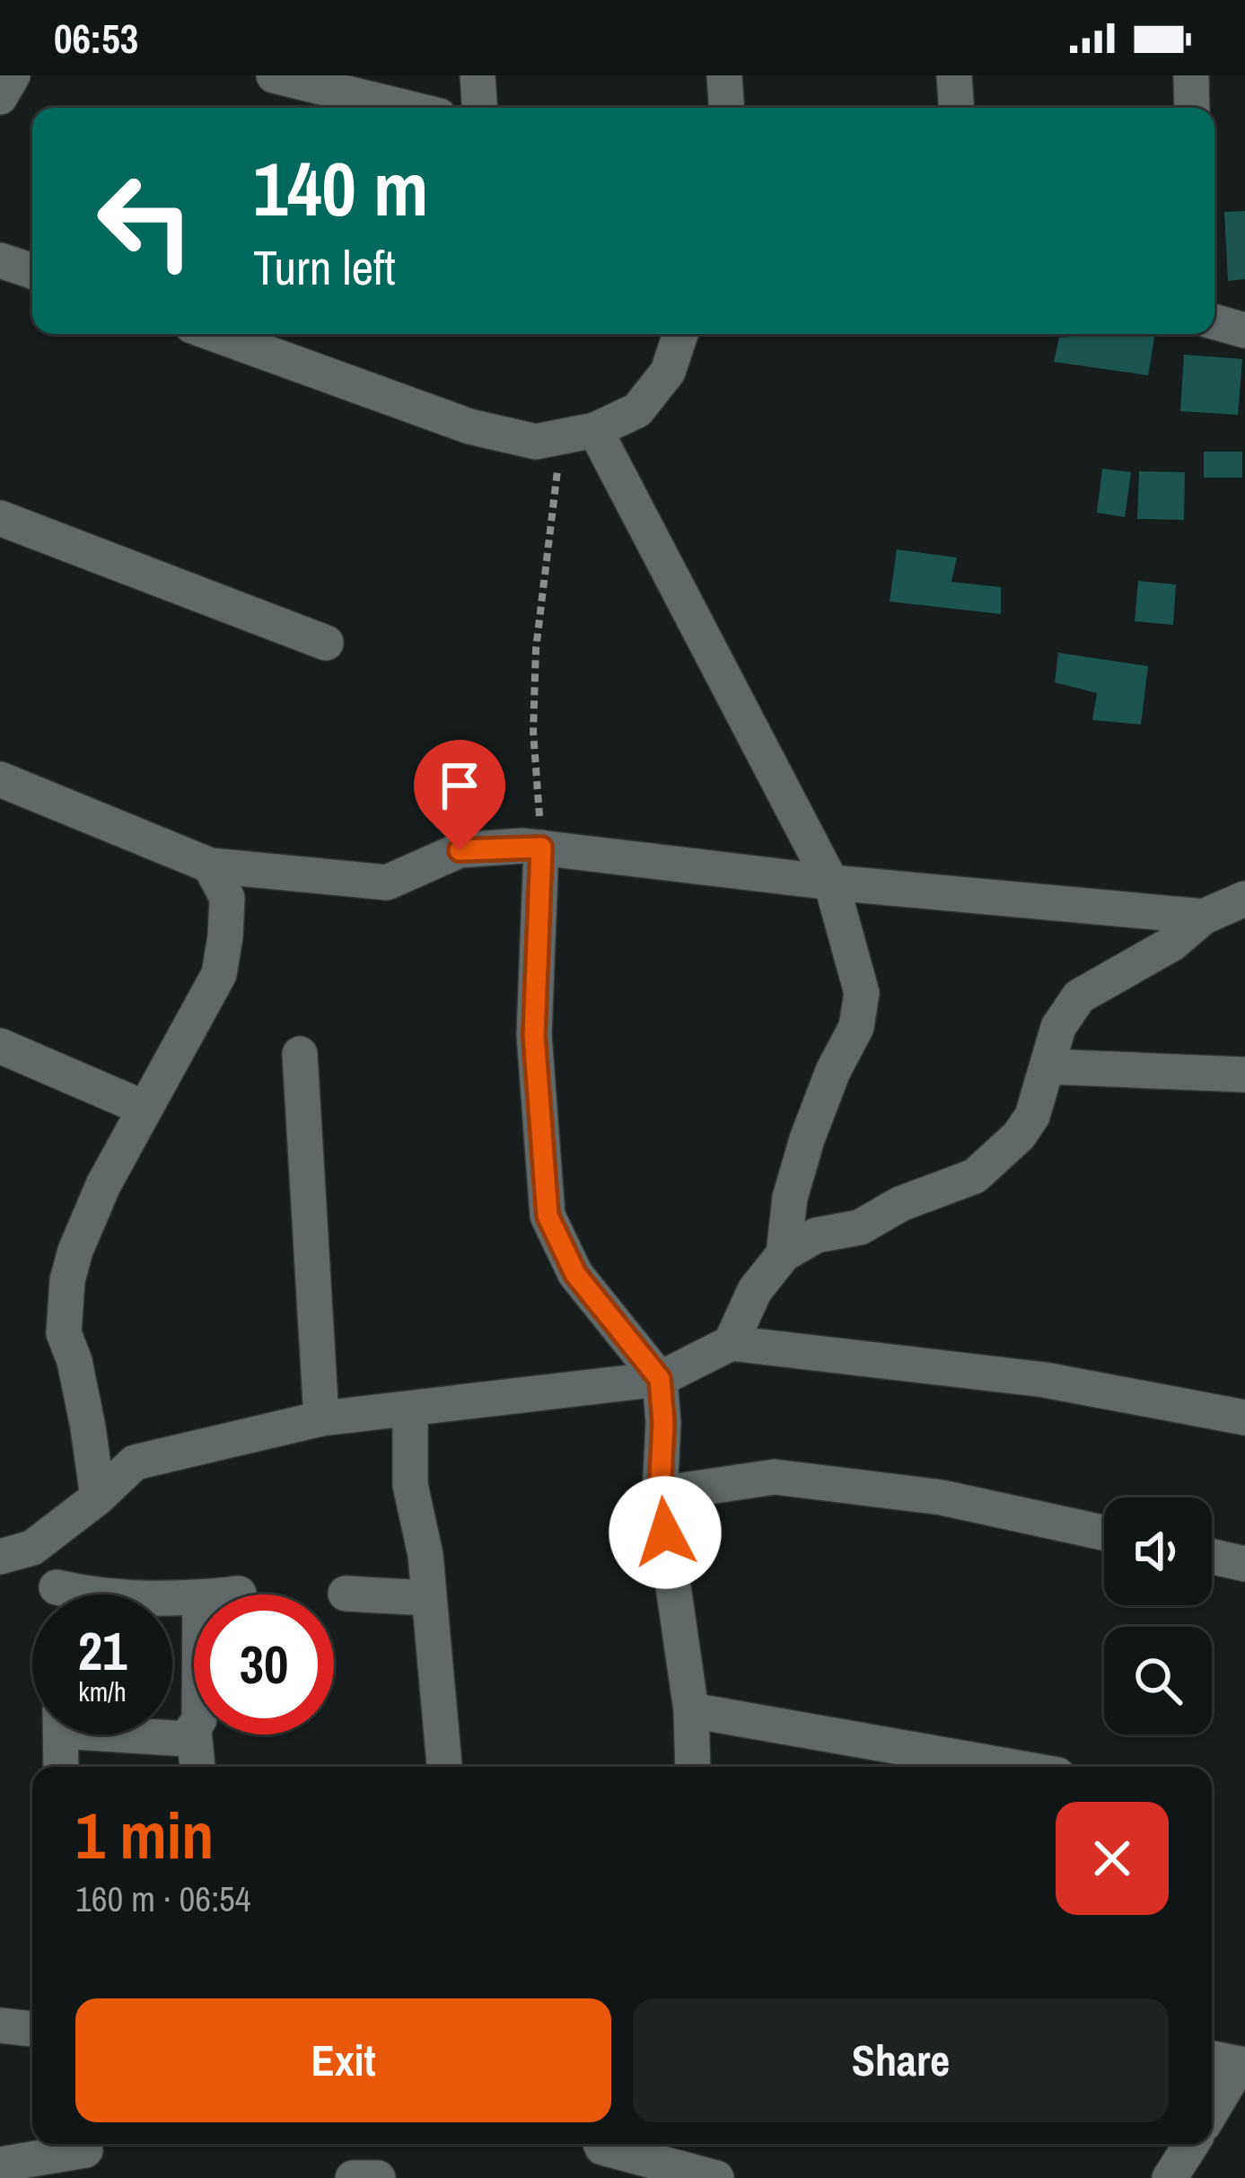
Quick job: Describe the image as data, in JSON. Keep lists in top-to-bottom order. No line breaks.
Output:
{"page":{"status":"06:53","turn":["140 m","Turn left"],"speed":"21 km/h","limit":"30","heading":["1 min","160 m · 06:54"],"buttons":["Exit","Share"]}}
